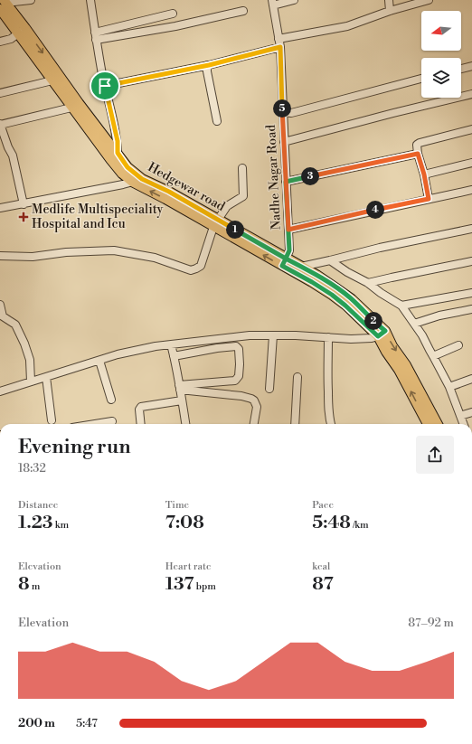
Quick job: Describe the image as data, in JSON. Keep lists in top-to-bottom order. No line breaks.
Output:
{"streets":{"main road":["Hedgewar road"],"street":["Nadhe Nagar Road"]},"crossings":[["Nadhe Nagar Road","Hedgewar road"]],"places":{"health":["Medlife Multispeciality Hospital and Icu"]},"north":"left","page":{"pins":["5","3","4","1","2"],"heading":["Evening run","18:32"],"stats":[["Distance","1.23 km"],["Time","7:08"],["Pace","5:48 /km"],["Elevation","8 m"],["Heart rate","137 bpm"],["kcal","87"]],"chart":["Elevation","87–92 m"],"list":[{"name":"200 m","note":"5:47"}]}}
